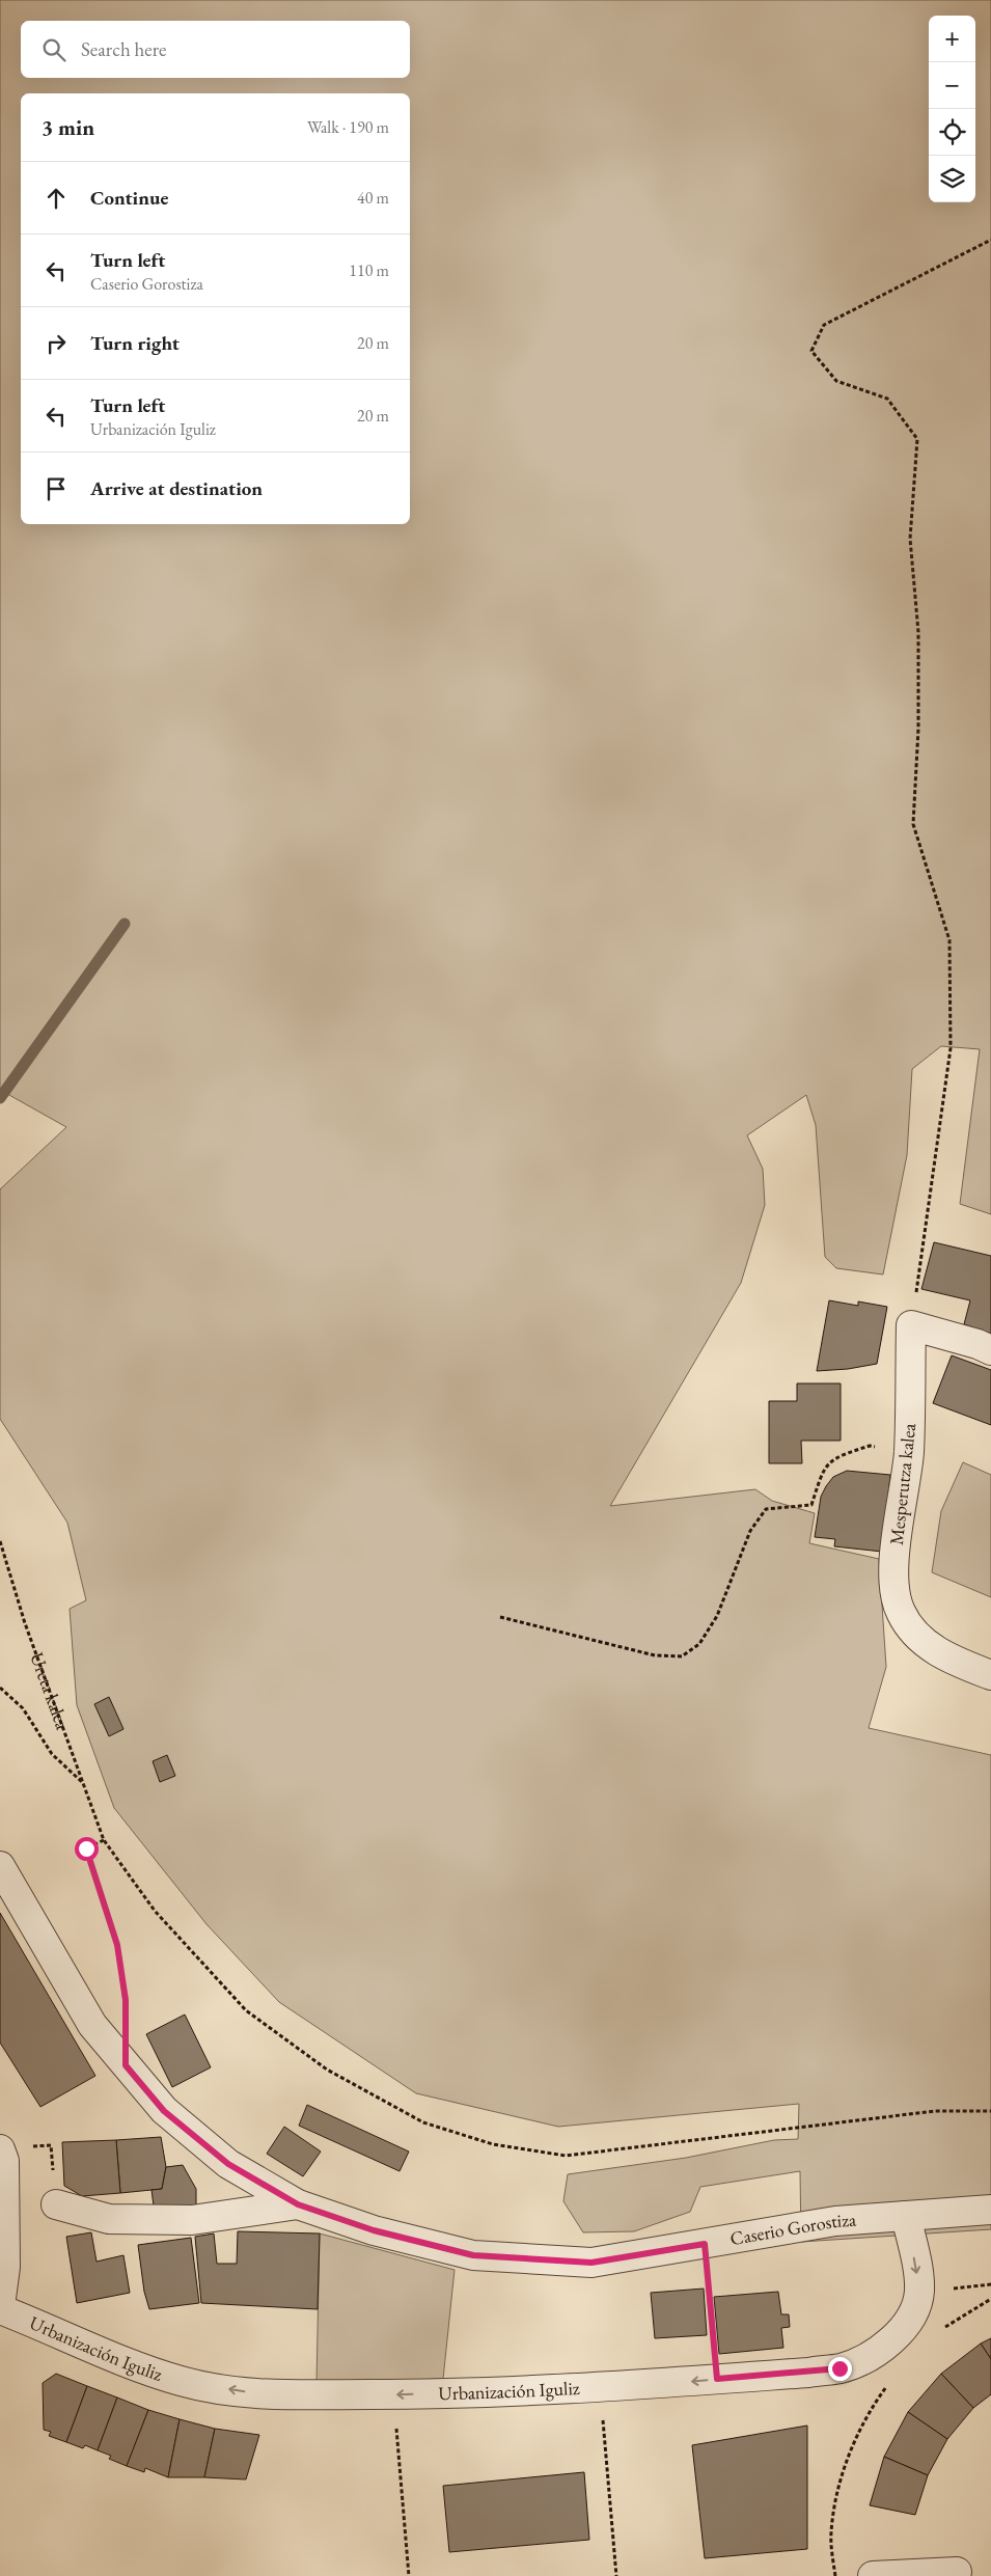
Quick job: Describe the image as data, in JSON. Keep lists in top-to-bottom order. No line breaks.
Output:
{"streets":{"street":["Mesperutza kalea","Caserio Gorostiza","Urbanización Iguliz"],"path":["Ureta kalea"]},"crossings":[["Caserio Gorostiza","Urbanización Iguliz"]],"page":{"map_buttons":["+","−"],"search":"Search here","heading":["3 min","Walk · 190 m"],"list":[["Continue","40 m"],["Turn left","Caserio Gorostiza","110 m"],["Turn right","20 m"],["Turn left","Urbanización Iguliz","20 m"],"Arrive at destination"]}}
